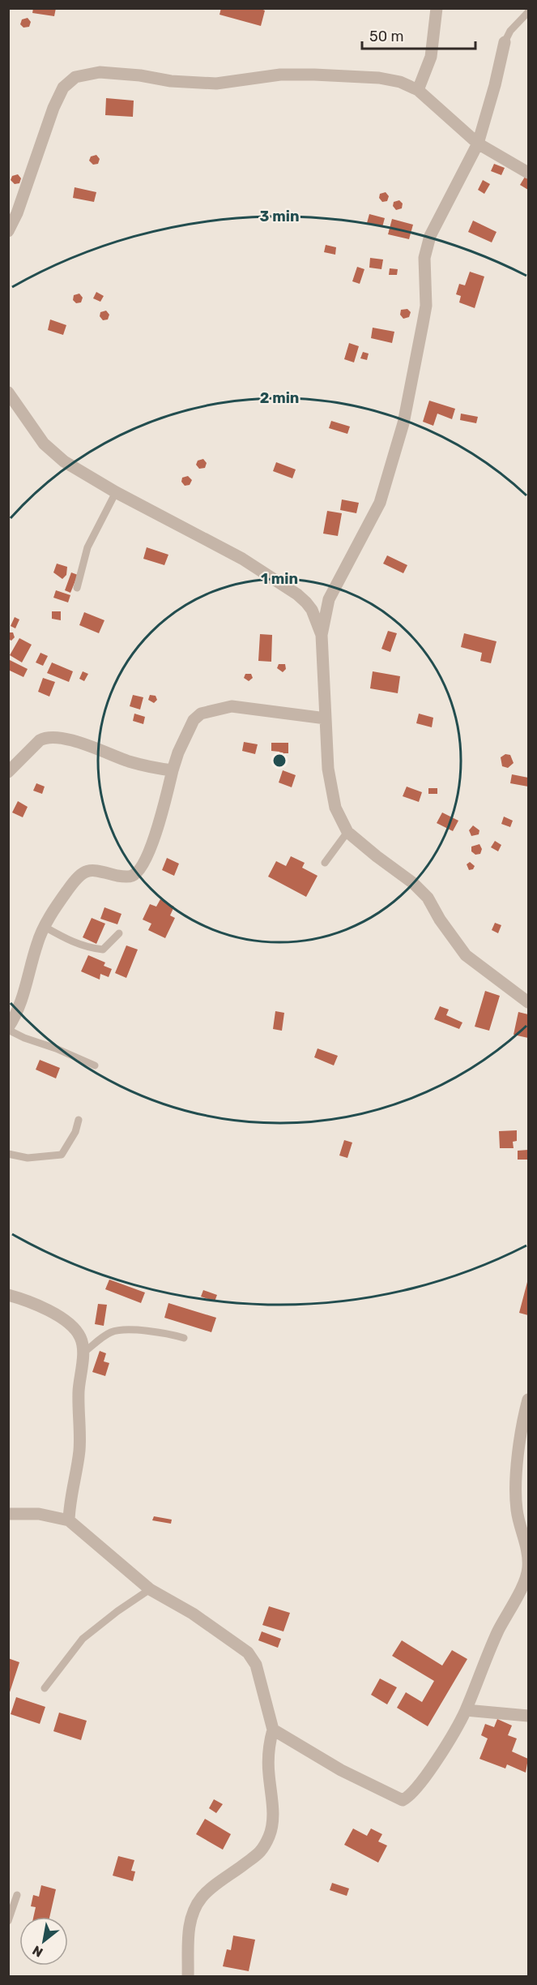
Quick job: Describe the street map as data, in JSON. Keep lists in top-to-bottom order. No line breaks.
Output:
{"scale_bar":"50 m","north":"bottom left","rings":["3 min","2 min","1 min"]}
